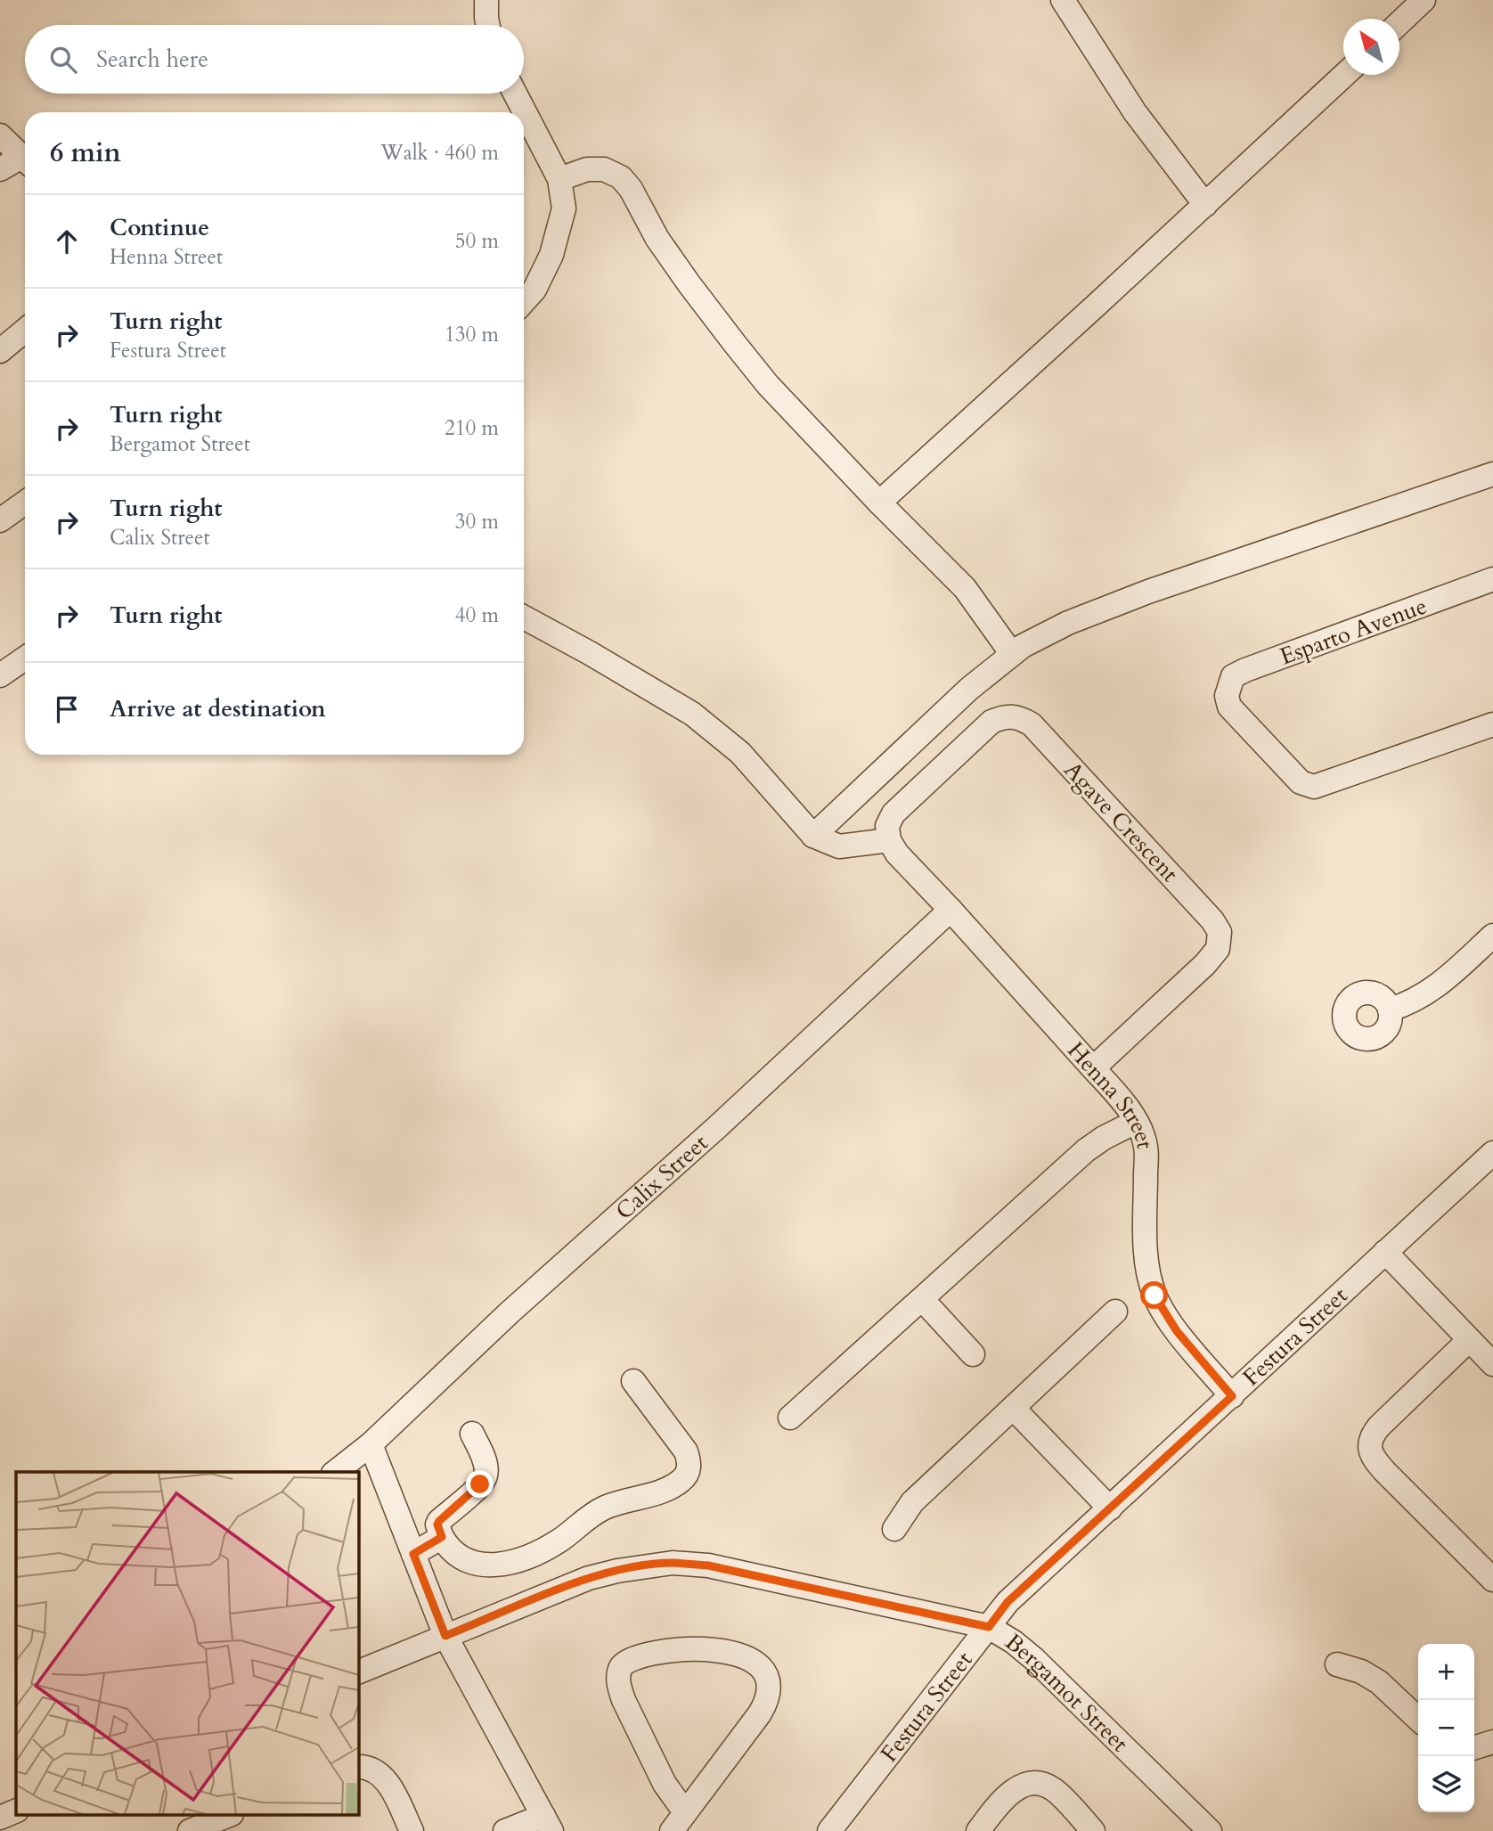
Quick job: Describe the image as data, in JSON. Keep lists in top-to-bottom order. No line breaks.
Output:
{"streets":{"street":["Esparto Avenue","Agave Crescent","Henna Street","Calix Street","Festura Street","Bergamot Street"]},"crossings":[["Agave Crescent","Henna Street"],["Henna Street","Calix Street"],["Henna Street","Festura Street"],["Festura Street","Bergamot Street"]],"north":"top left","page":{"search":"Search here","heading":["6 min","Walk · 460 m"],"list":[["Continue","Henna Street","50 m"],["Turn right","Festura Street","130 m"],["Turn right","Bergamot Street","210 m"],["Turn right","Calix Street","30 m"],["Turn right","40 m"],"Arrive at destination"],"map_buttons":["+","−"]}}
